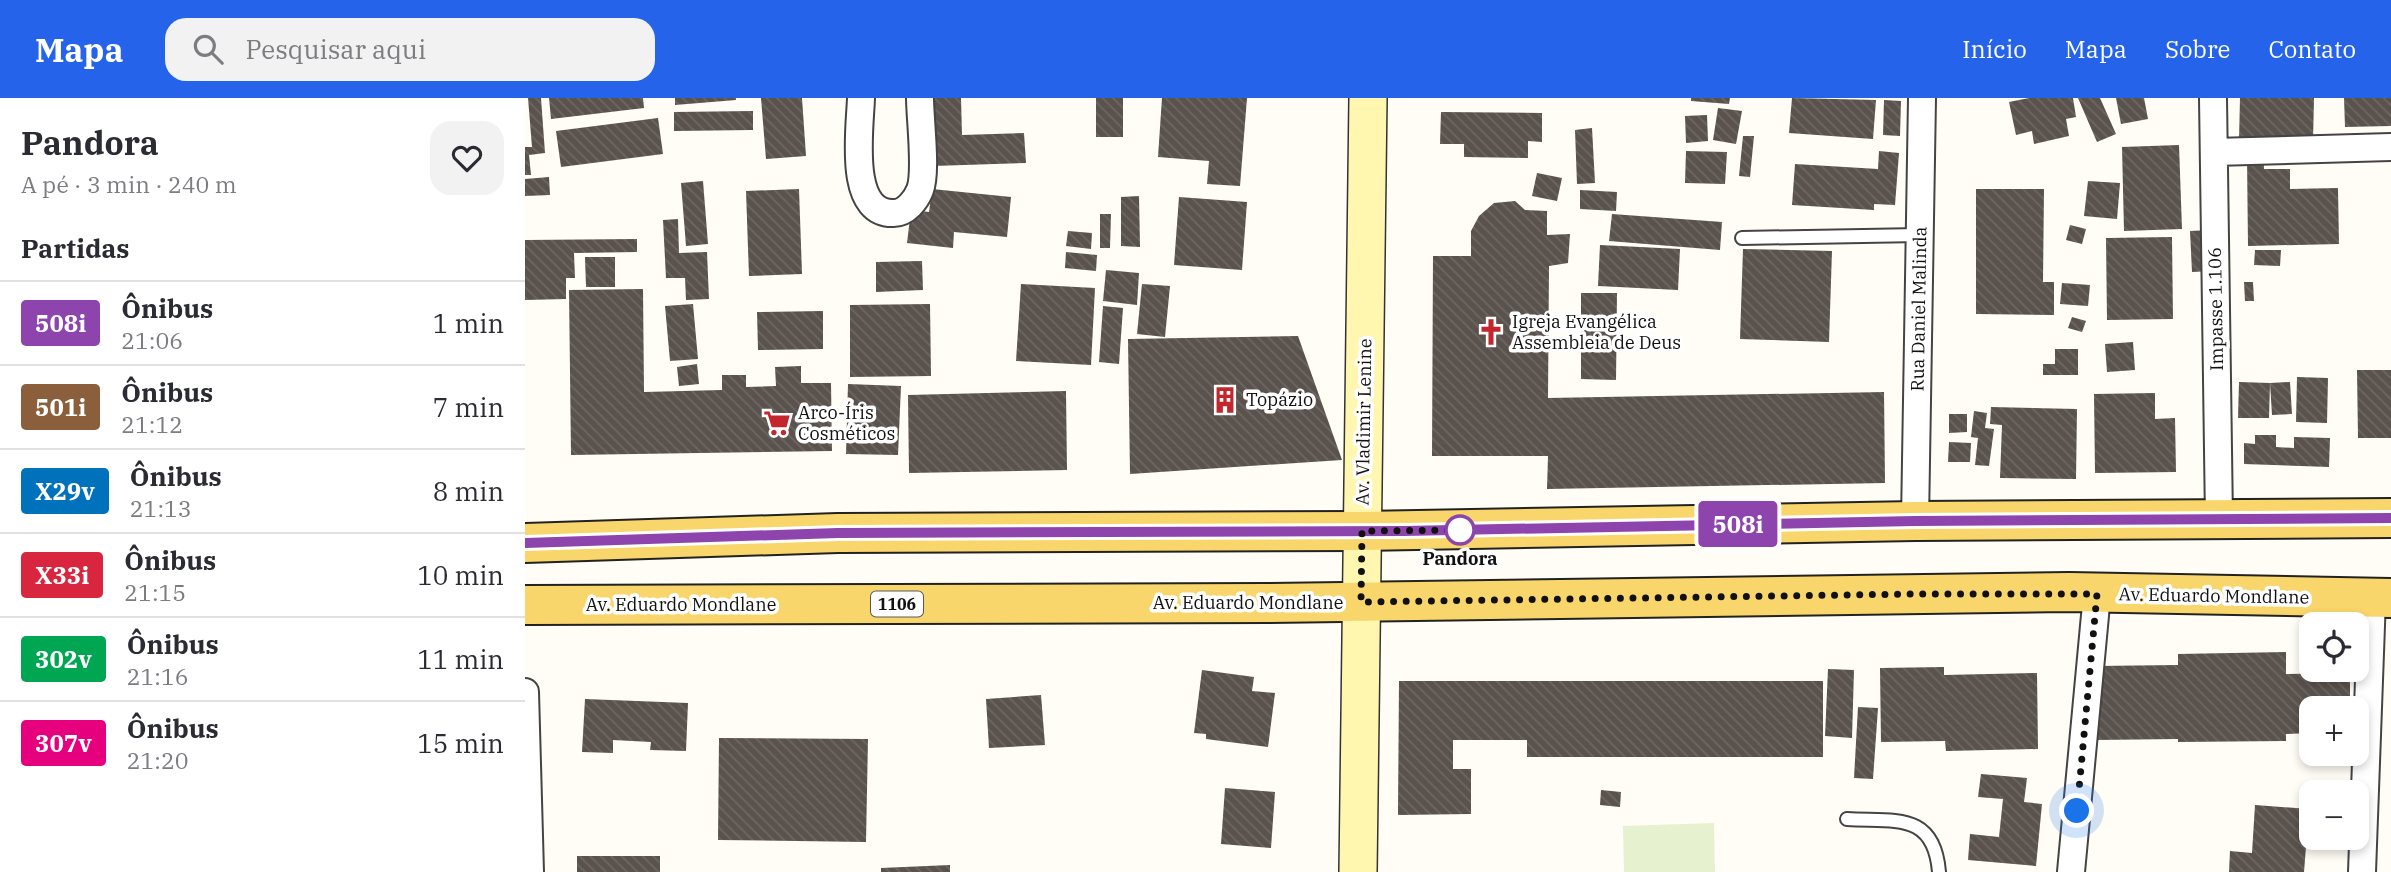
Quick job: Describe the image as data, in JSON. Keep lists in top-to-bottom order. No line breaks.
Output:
{"streets":{"main road":["Av. Vladimir Lenine","Av. Eduardo Mondlane","1106"],"street":["Rua Daniel Malinda","Impasse 1.106"]},"crossings":[["Av. Vladimir Lenine","Av. Eduardo Mondlane"]],"places":{"church":["Igreja Evangélica Assembleia de Deus"],"building":["Topázio"],"supermarket":["Arco-Íris Cosméticos"],"other":["Pandora"]},"lines":["bus line 508i"],"page":{"header":"Mapa","search":"Pesquisar aqui","nav":["Início","Mapa","Sobre","Contato"],"heading":[["Pandora","A pé · 3 min · 240 m"],"Partidas"],"on_map":"508i","list":[{"mark":"508i","name":"Ônibus","note":"21:06","value":"1 min"},{"mark":"501i","name":"Ônibus","note":"21:12","value":"7 min"},{"mark":"X29v","name":"Ônibus","note":"21:13","value":"8 min"},{"mark":"X33i","name":"Ônibus","note":"21:15","value":"10 min"},{"mark":"302v","name":"Ônibus","note":"21:16","value":"11 min"},{"mark":"307v","name":"Ônibus","note":"21:20","value":"15 min"}],"map_buttons":["+","−"]}}
